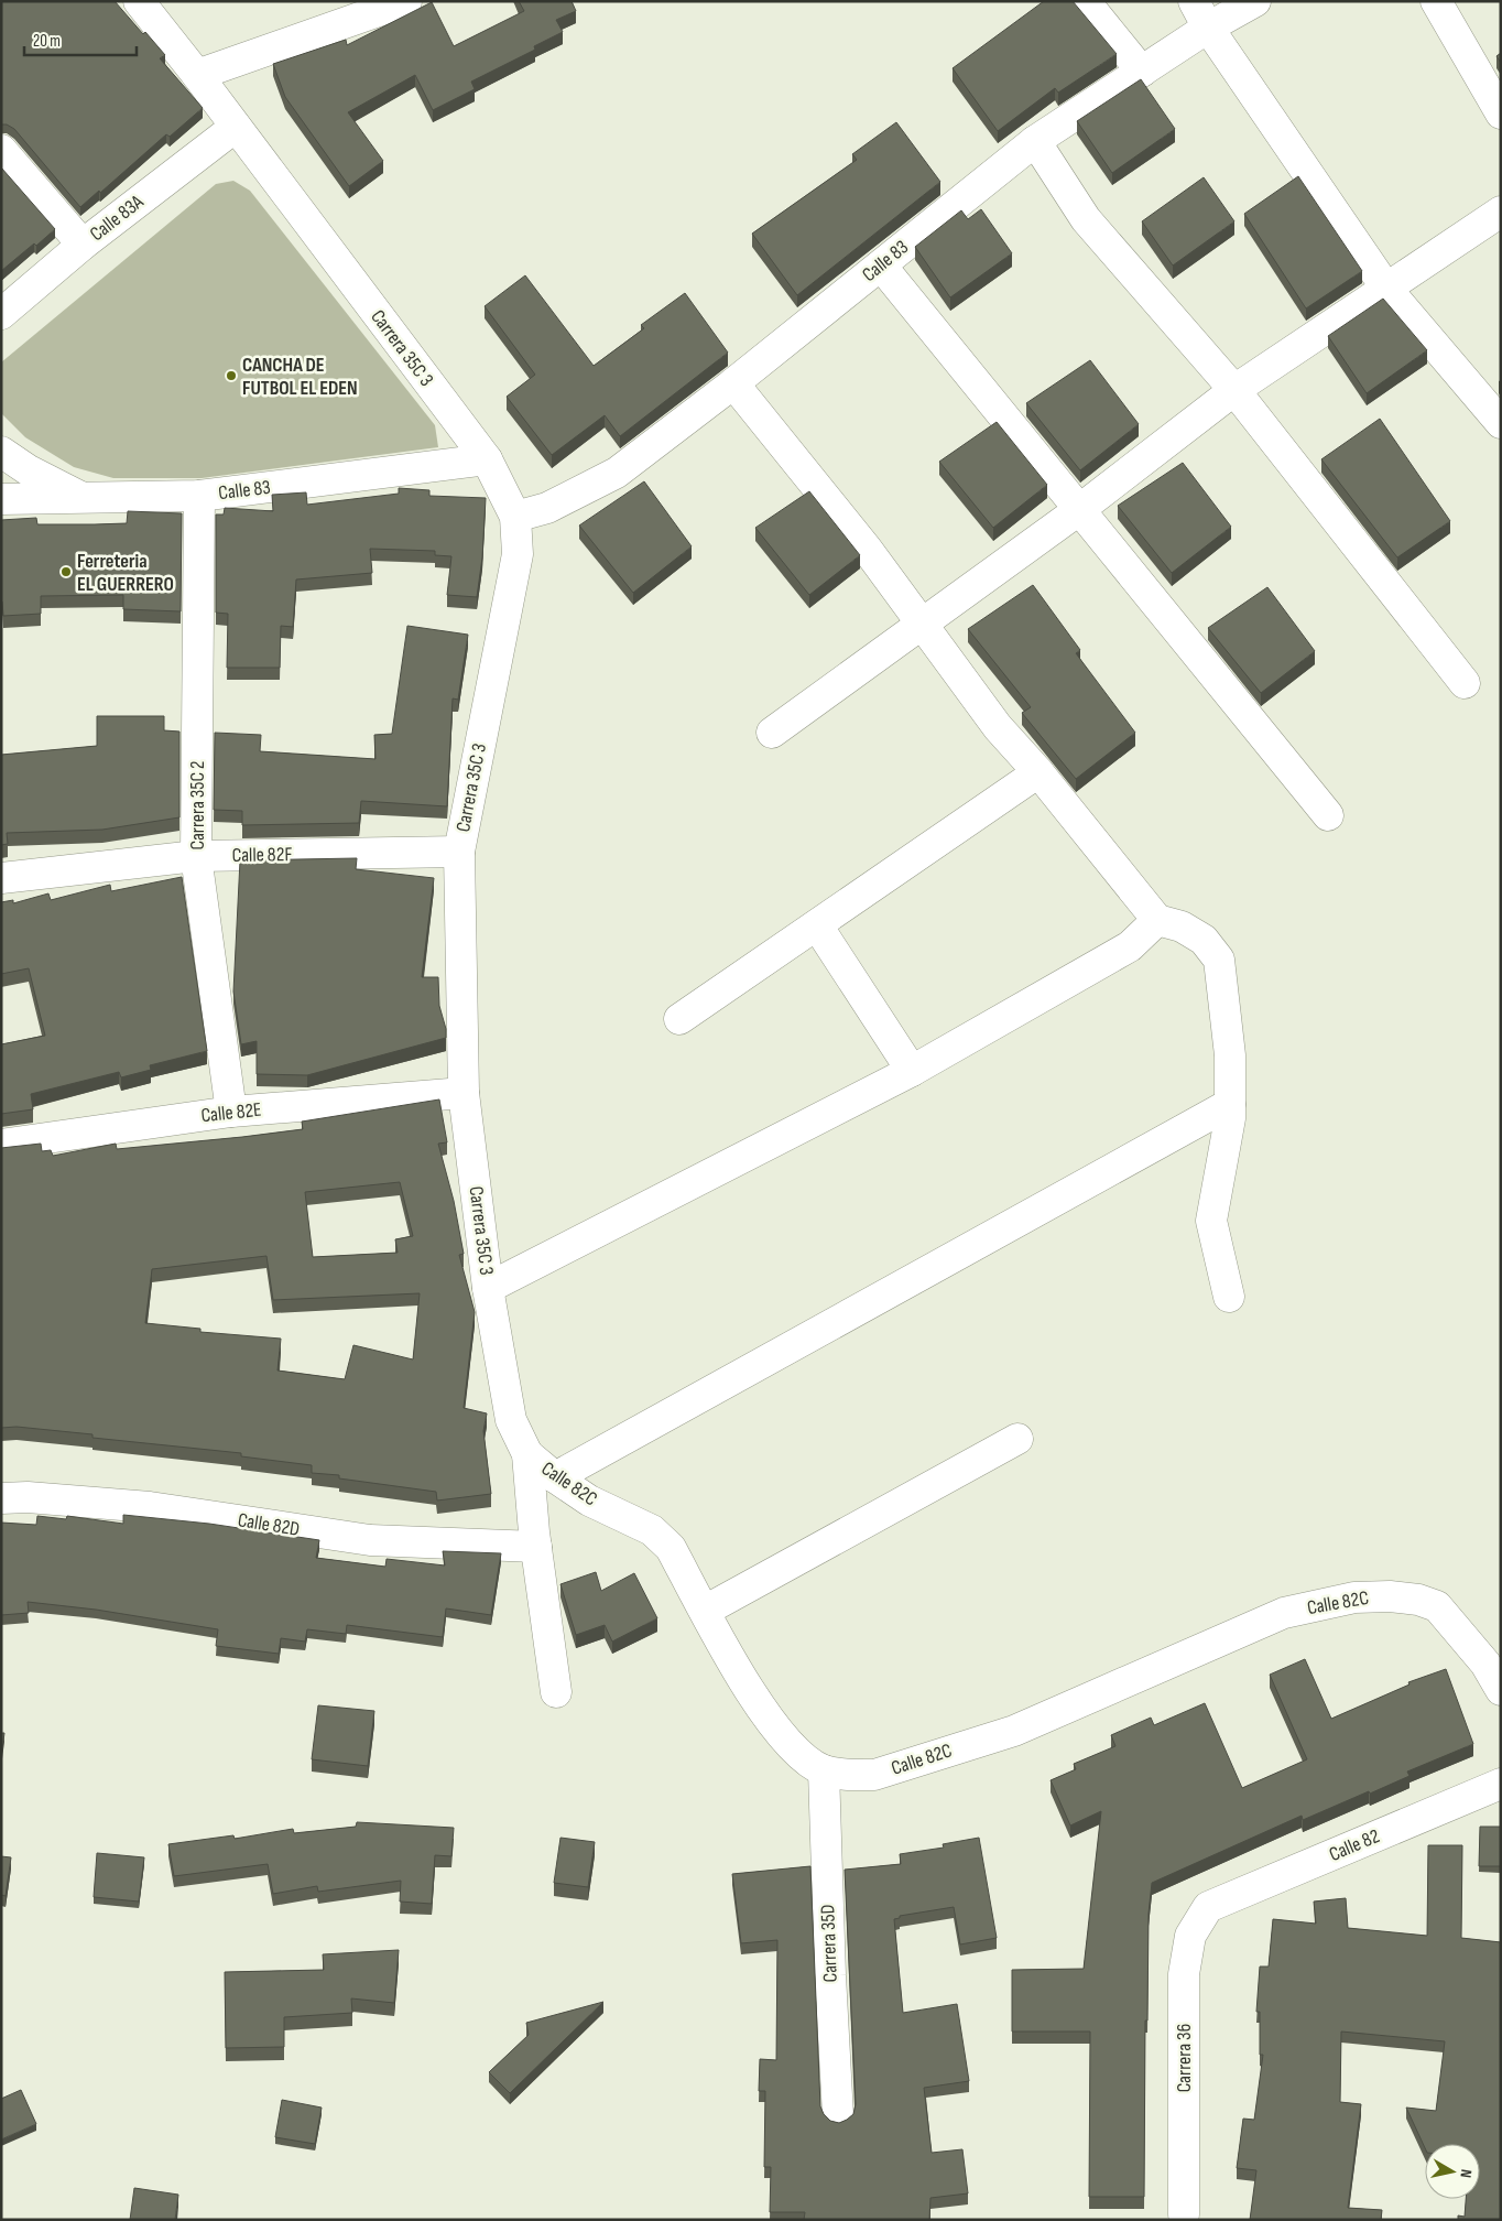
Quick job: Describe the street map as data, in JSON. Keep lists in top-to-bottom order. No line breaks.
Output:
{"streets":{"street":["Calle 83A","Calle 83","Carrera 35C 3","Carrera 35C 2","Calle 82F","Calle 82E","Calle 82C","Calle 82D","Calle 82","Carrera 35D","Carrera 36"]},"crossings":[["Calle 83A","Carrera 35C 3"],["Calle 83","Carrera 35C 3"],["Calle 83","Carrera 35C 2"],["Carrera 35C 3","Calle 82F"],["Carrera 35C 3","Calle 82E"],["Carrera 35C 3","Calle 82C"],["Carrera 35C 3","Calle 82D"],["Carrera 35C 2","Calle 82F"],["Carrera 35C 2","Calle 82E"],["Calle 82C","Carrera 35D"],["Calle 82","Carrera 36"]],"places":["CANCHA DE FUTBOL EL EDEN","Ferreteria EL GUERRERO"],"scale_bar":"20 m","north":"right"}
